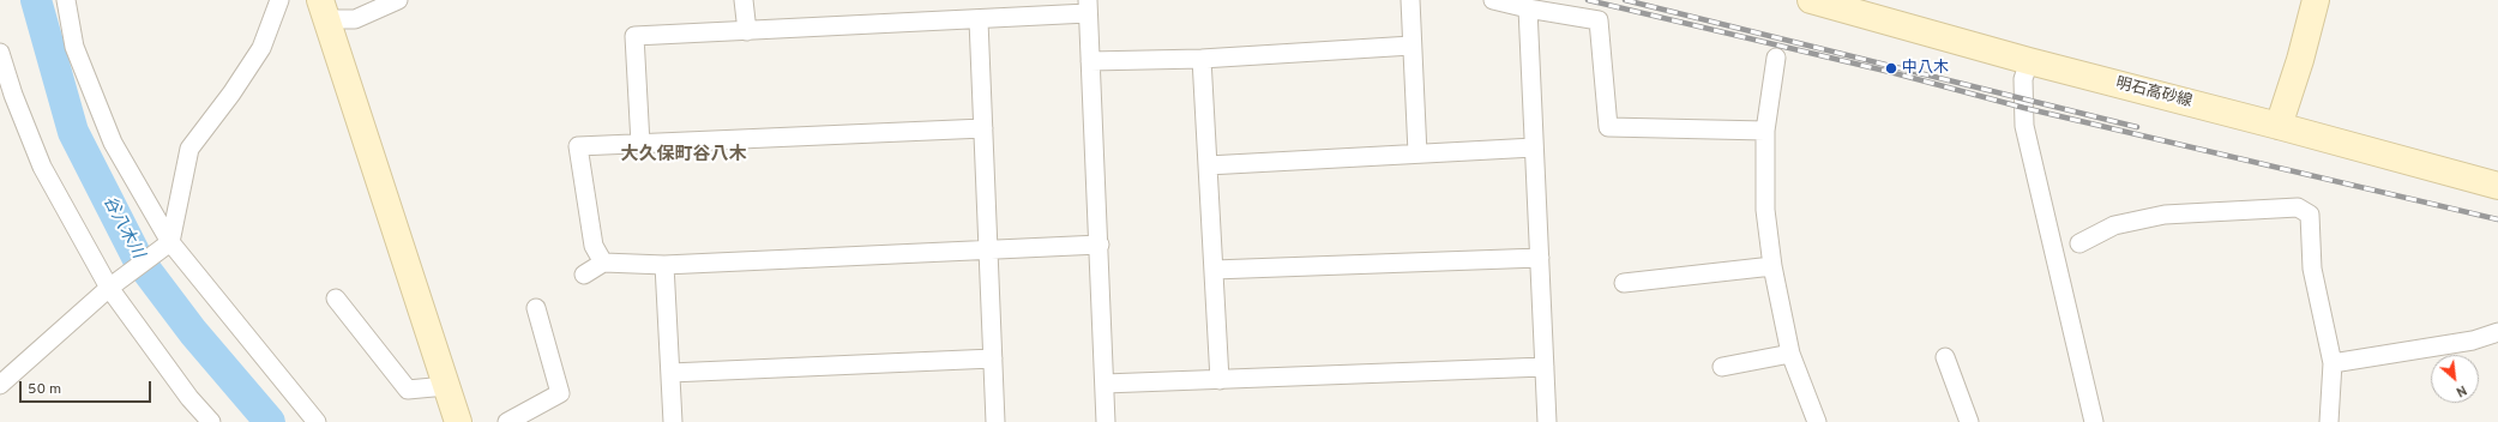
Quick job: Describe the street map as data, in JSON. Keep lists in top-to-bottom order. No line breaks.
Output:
{"streets":{"main road":["明石高砂線"]},"districts":["大久保町谷八木"],"water":["谷八木川"],"places":["中八木"],"scale_bar":"50 m","north":"bottom right"}
